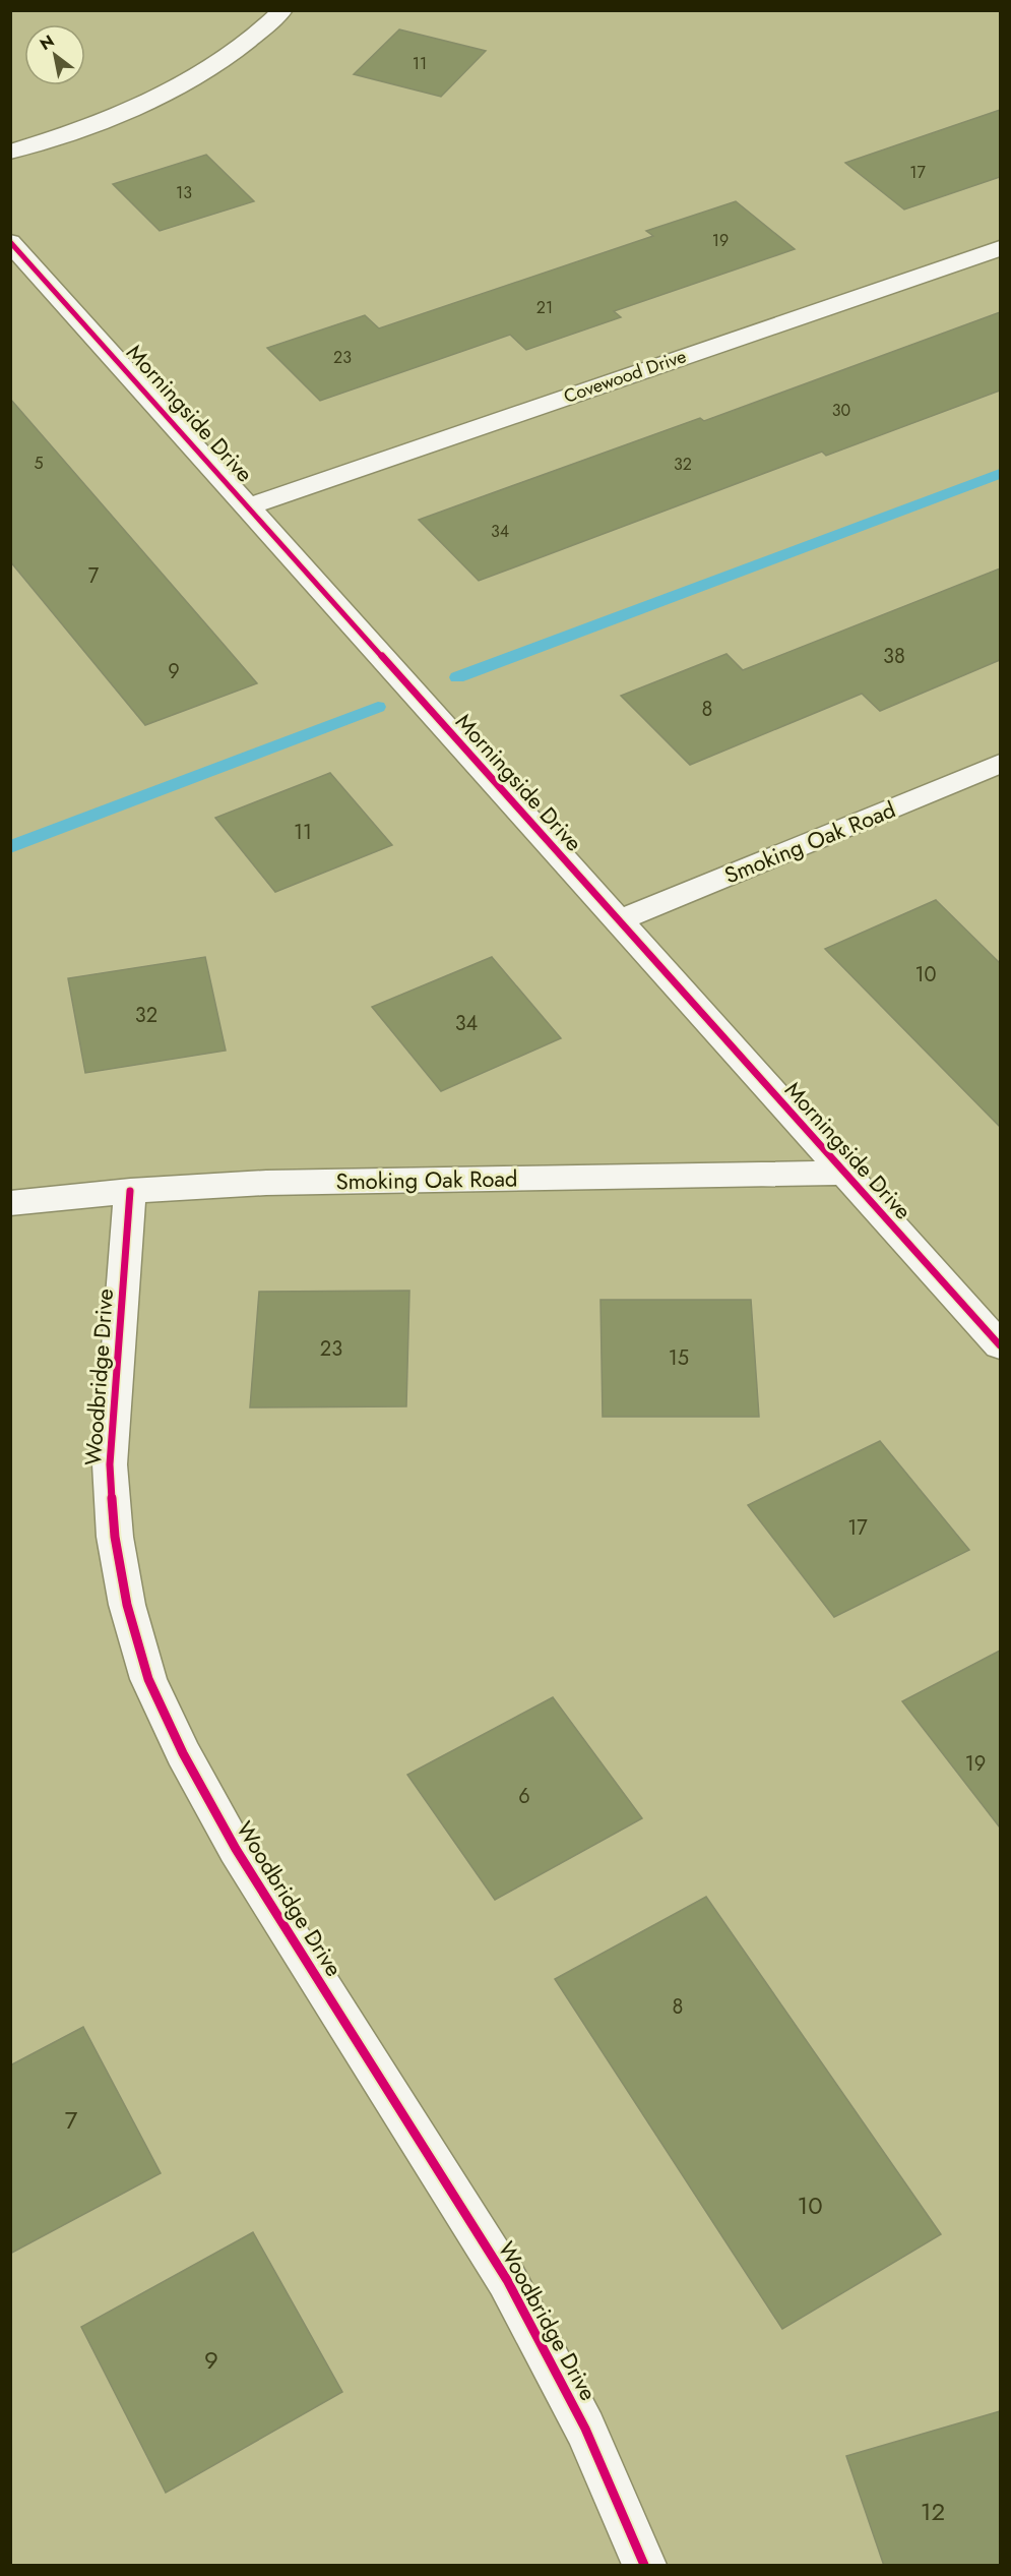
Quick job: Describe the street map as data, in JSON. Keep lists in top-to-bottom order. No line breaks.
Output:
{"streets":{"street":["Covewood Drive","Morningside Drive","Smoking Oak Road","Woodbridge Drive"]},"crossings":[["Covewood Drive","Morningside Drive"],["Morningside Drive","Smoking Oak Road"],["Smoking Oak Road","Woodbridge Drive"]],"house_numbers":["11","17","13","19","21","23","30","5","32","34","7","38","9","8","11","10","32","34","23","15","17","19","6","8","7","10","9","12"],"north":"top left"}
